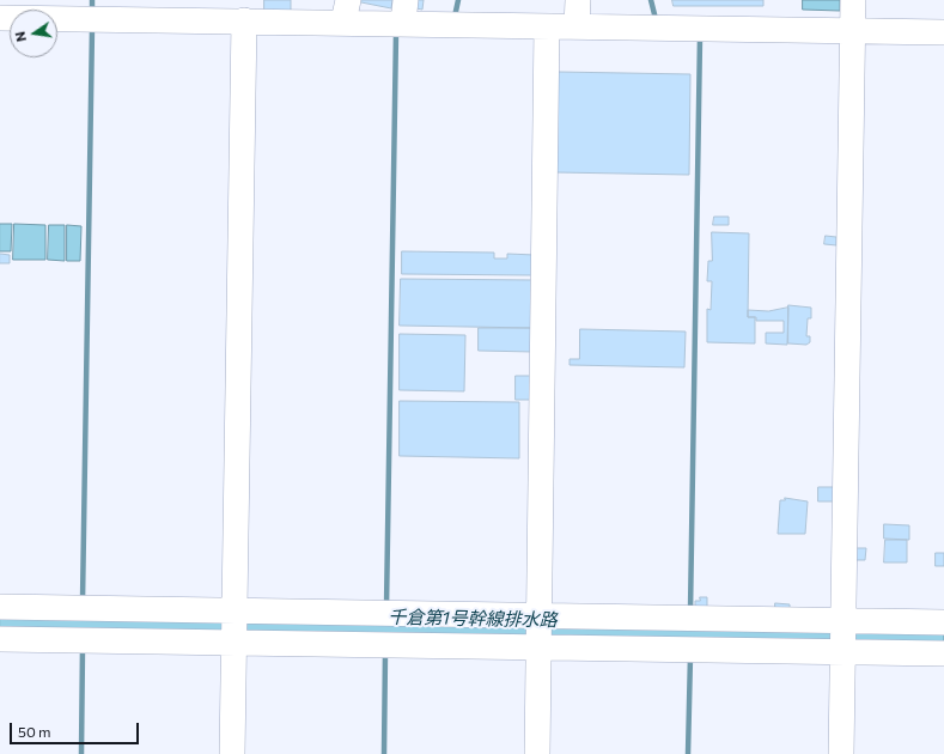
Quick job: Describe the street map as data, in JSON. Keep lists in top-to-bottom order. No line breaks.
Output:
{"water":["千倉第1号幹線排水路"],"scale_bar":"50 m","north":"left"}
